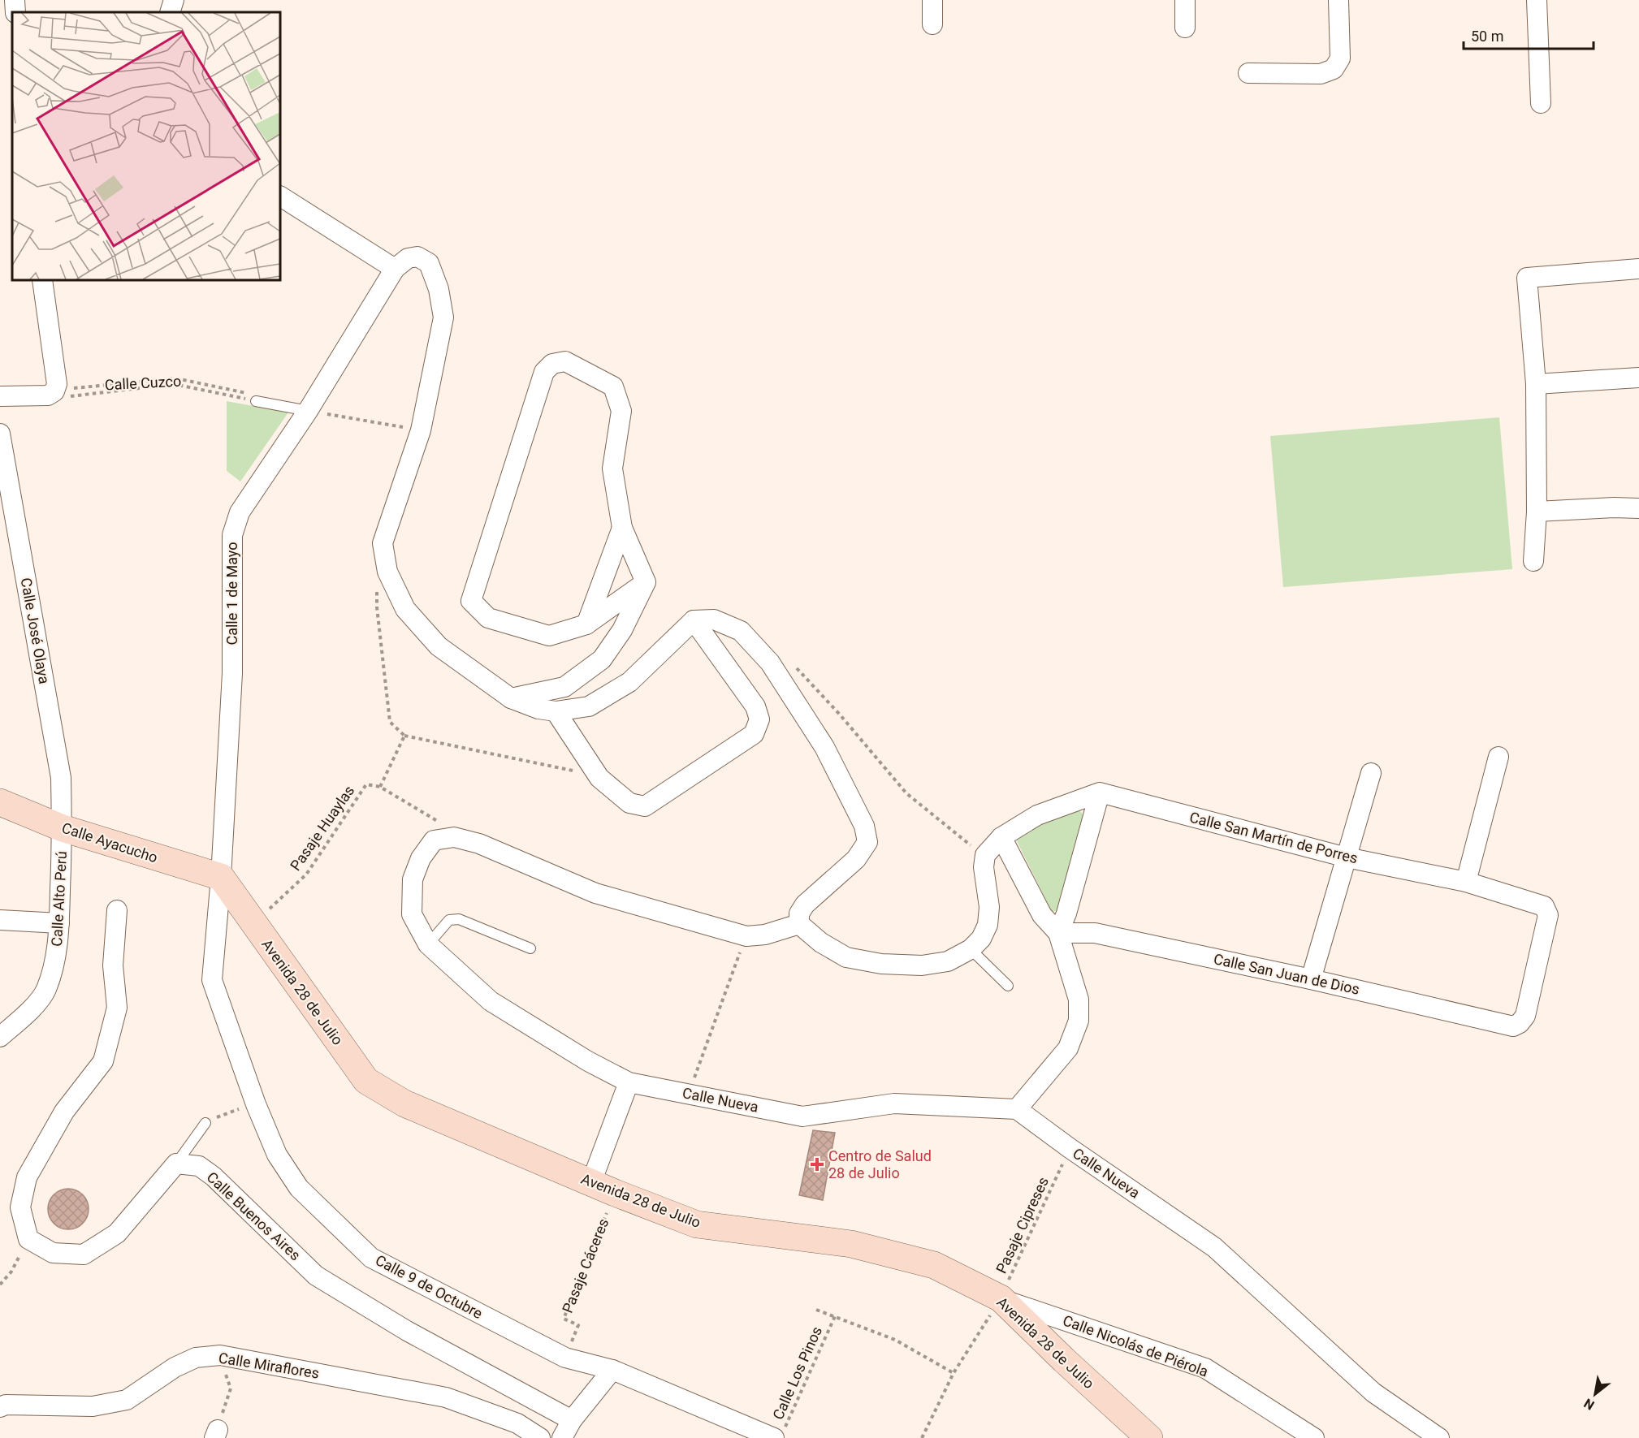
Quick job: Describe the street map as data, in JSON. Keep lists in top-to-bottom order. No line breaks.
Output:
{"streets":{"street":["Calle 1 de Mayo","Calle José Olaya","Calle San Martín de Porres","Calle Ayacucho","Calle Alto Perú","Calle San Juan de Dios","Avenida 28 de Julio","Calle Nueva","Calle Buenos Aires","Calle 9 de Octubre","Calle Nicolás de Piérola","Calle Miraflores"],"path":["Calle Cuzco","Pasaje Huaylas","Pasaje Cipreses","Pasaje Cáceres","Calle Los Pinos"]},"crossings":[["Calle 1 de Mayo","Calle Ayacucho"],["Calle 1 de Mayo","Avenida 28 de Julio"],["Calle 1 de Mayo","Calle 9 de Octubre"],["Calle José Olaya","Calle Ayacucho"],["Calle José Olaya","Calle Alto Perú"],["Pasaje Huaylas","Avenida 28 de Julio"],["Calle San Martín de Porres","Calle San Juan de Dios"],["Calle Ayacucho","Calle Alto Perú"],["Calle Ayacucho","Avenida 28 de Julio"],["Calle Ayacucho","Calle 9 de Octubre"],["Avenida 28 de Julio","Pasaje Cipreses"],["Avenida 28 de Julio","Pasaje Cáceres"],["Avenida 28 de Julio","Calle 9 de Octubre"],["Avenida 28 de Julio","Calle Nicolás de Piérola"],["Calle Nueva","Pasaje Cipreses"],["Pasaje Cipreses","Calle Nicolás de Piérola"],["Pasaje Cáceres","Calle 9 de Octubre"],["Calle 9 de Octubre","Calle Los Pinos"]],"places":{"health":["Centro de Salud 28 de Julio"]},"scale_bar":"50 m","north":"bottom left"}
